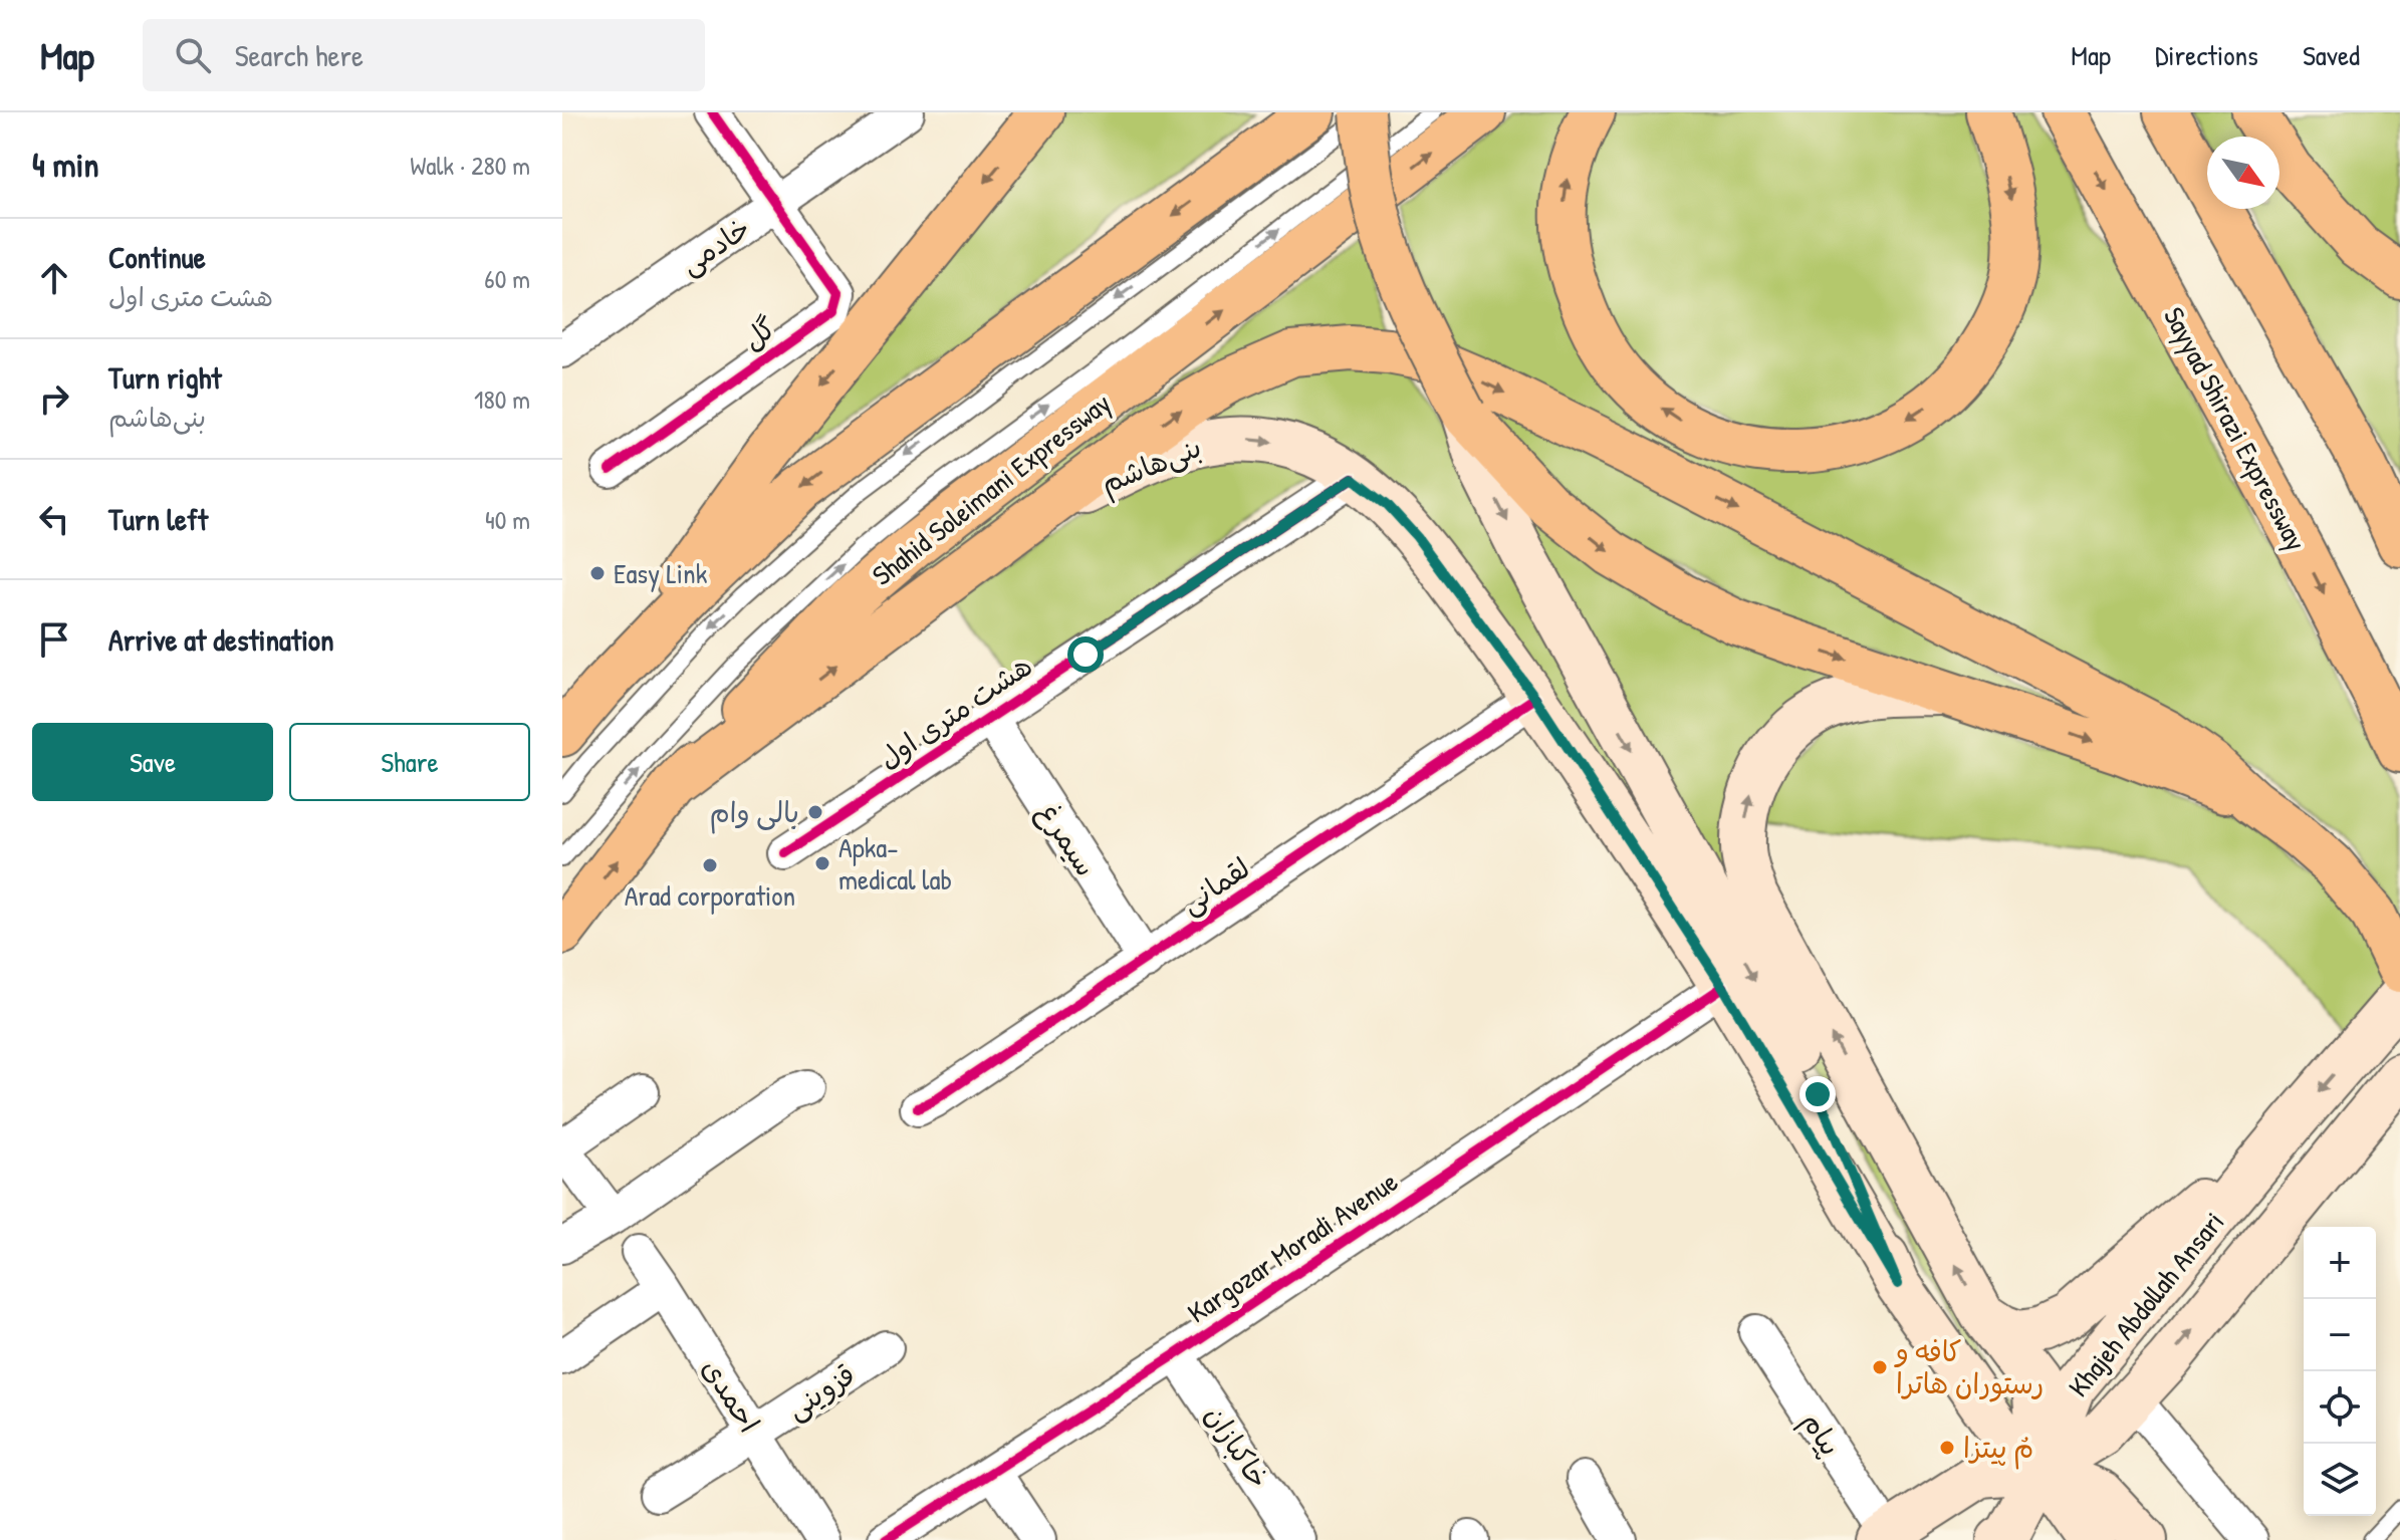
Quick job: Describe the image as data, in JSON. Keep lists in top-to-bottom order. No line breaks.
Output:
{"streets":{"highway":["Sayyad Shirazi Expressway","Shahid Soleimani Expressway"],"main road":["بنی‌هاشم","Khajeh Abdollah Ansari"],"street":["خادمی","گل","هشت متری اول","سیمرغ","لقمانی","Kargozar Moradi Avenue","قزوینی","احمدی","پیام","خاکبازان"]},"crossings":[["خادمی","گل"],["بنی‌هاشم","هشت متری اول"],["بنی‌هاشم","لقمانی"],["بنی‌هاشم","Kargozar Moradi Avenue"],["هشت متری اول","سیمرغ"],["سیمرغ","لقمانی"],["Kargozar Moradi Avenue","خاکبازان"],["قزوینی","احمدی"]],"places":["Easy Link","بالی وام","Apka- medical lab","Arad corporation","کافه و رستوران هاترا","مُ پیتزا"],"north":"bottom right","page":{"header":"Map","search":"Search here","nav":["Map","Directions","Saved"],"heading":["4 min","Walk · 280 m"],"list":[["Continue","هشت متری اول","60 m"],["Turn right","بنی‌هاشم","180 m"],["Turn left","40 m"],"Arrive at destination"],"buttons":["Save","Share"],"map_buttons":["+","−"]}}
